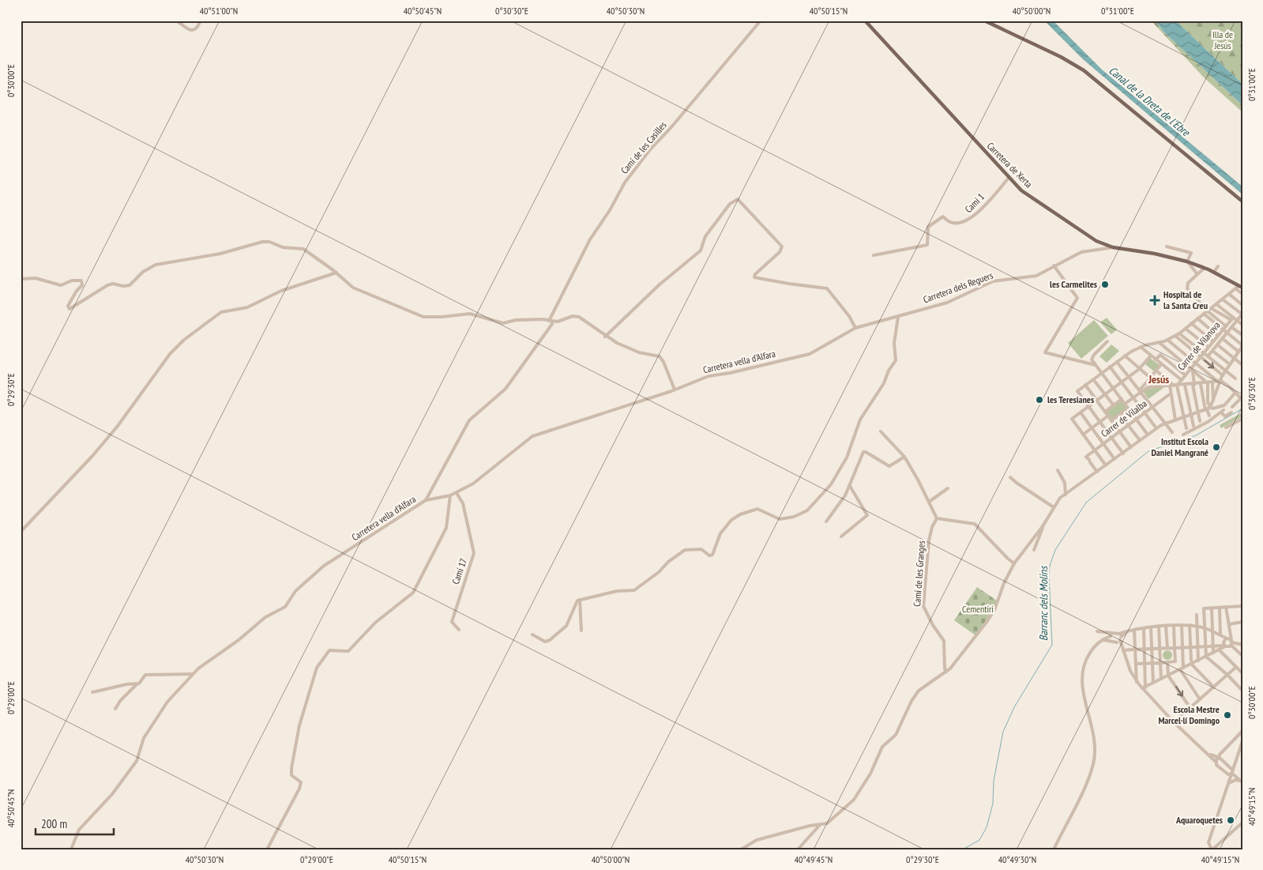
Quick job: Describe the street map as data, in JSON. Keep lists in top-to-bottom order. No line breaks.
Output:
{"streets":{"main road":["Carretera de Xerta"],"street":["Camí de les Casilles","Camí 1","Carretera dels Reguers","Carrer de Vilanova","Carretera vella d'Alfara","Carrer de Vilalba","Camí 17","Camí de les Granges"]},"crossings":[["Camí de les Casilles","Carretera vella d'Alfara"],["Carretera de Xerta","Camí 1"],["Carretera de Xerta","Carretera dels Reguers"],["Carretera dels Reguers","Carretera vella d'Alfara"],["Carretera vella d'Alfara","Camí 17"]],"districts":["Jesús"],"water":["Canal de la Dreta de l'Ebre","Barranc dels Molins"],"parks":["Illa de Jesús","Cementiri"],"places":{"other":["les Carmelites","les Teresianes","Institut Escola Daniel Mangrané","Escola Mestre Marcel·lí Domingo","Aquaroquetes"],"health":["Hospital de la Santa Creu"]},"scale_bar":"200 m","coordinates":["40°51'00\"N","40°50'45\"N","0°30'30\"E","40°50'30\"N","40°50'15\"N","40°50'00\"N","0°31'00\"E","0°30'00\"E","0°29'30\"E","0°29'00\"E","40°49'15\"N","40°49'45\"N","40°49'30\"N"]}
